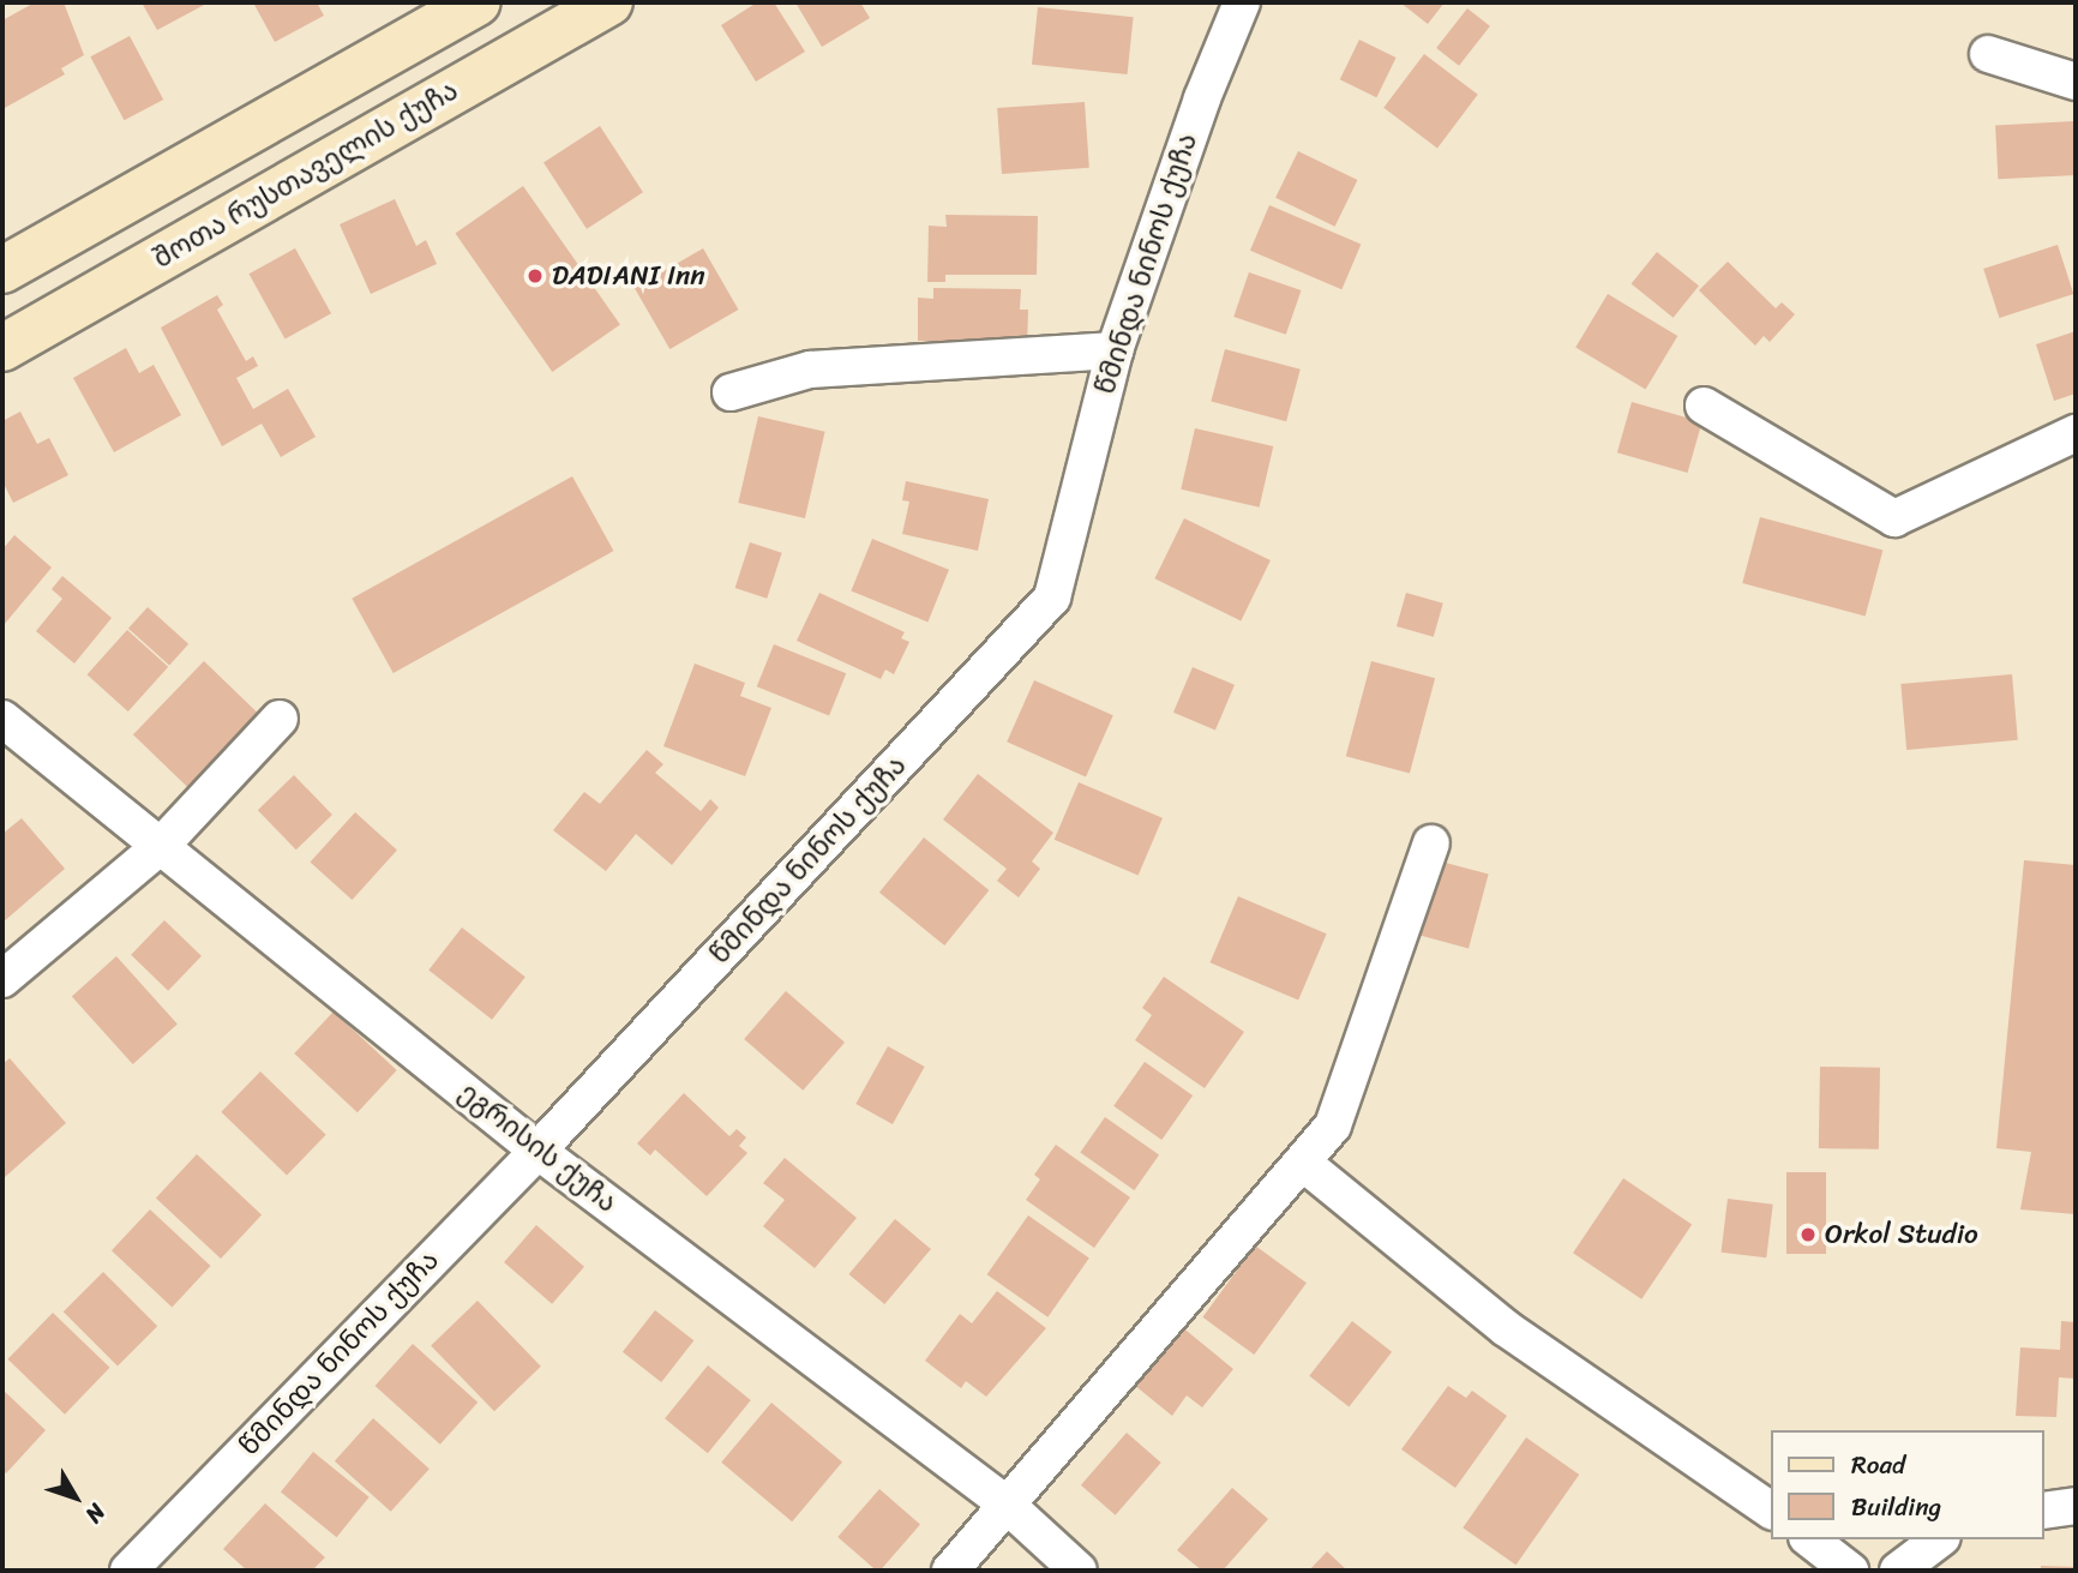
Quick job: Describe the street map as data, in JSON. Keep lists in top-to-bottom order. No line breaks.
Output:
{"streets":{"street":["შოთა რუსთაველის ქუჩა","წმინდა ნინოს ქუჩა","ეგრისის ქუჩა"]},"crossings":[["წმინდა ნინოს ქუჩა","ეგრისის ქუჩა"]],"places":["DADIANI Inn","Orkol Studio"],"legend":["Road","Building"],"north":"bottom right"}
